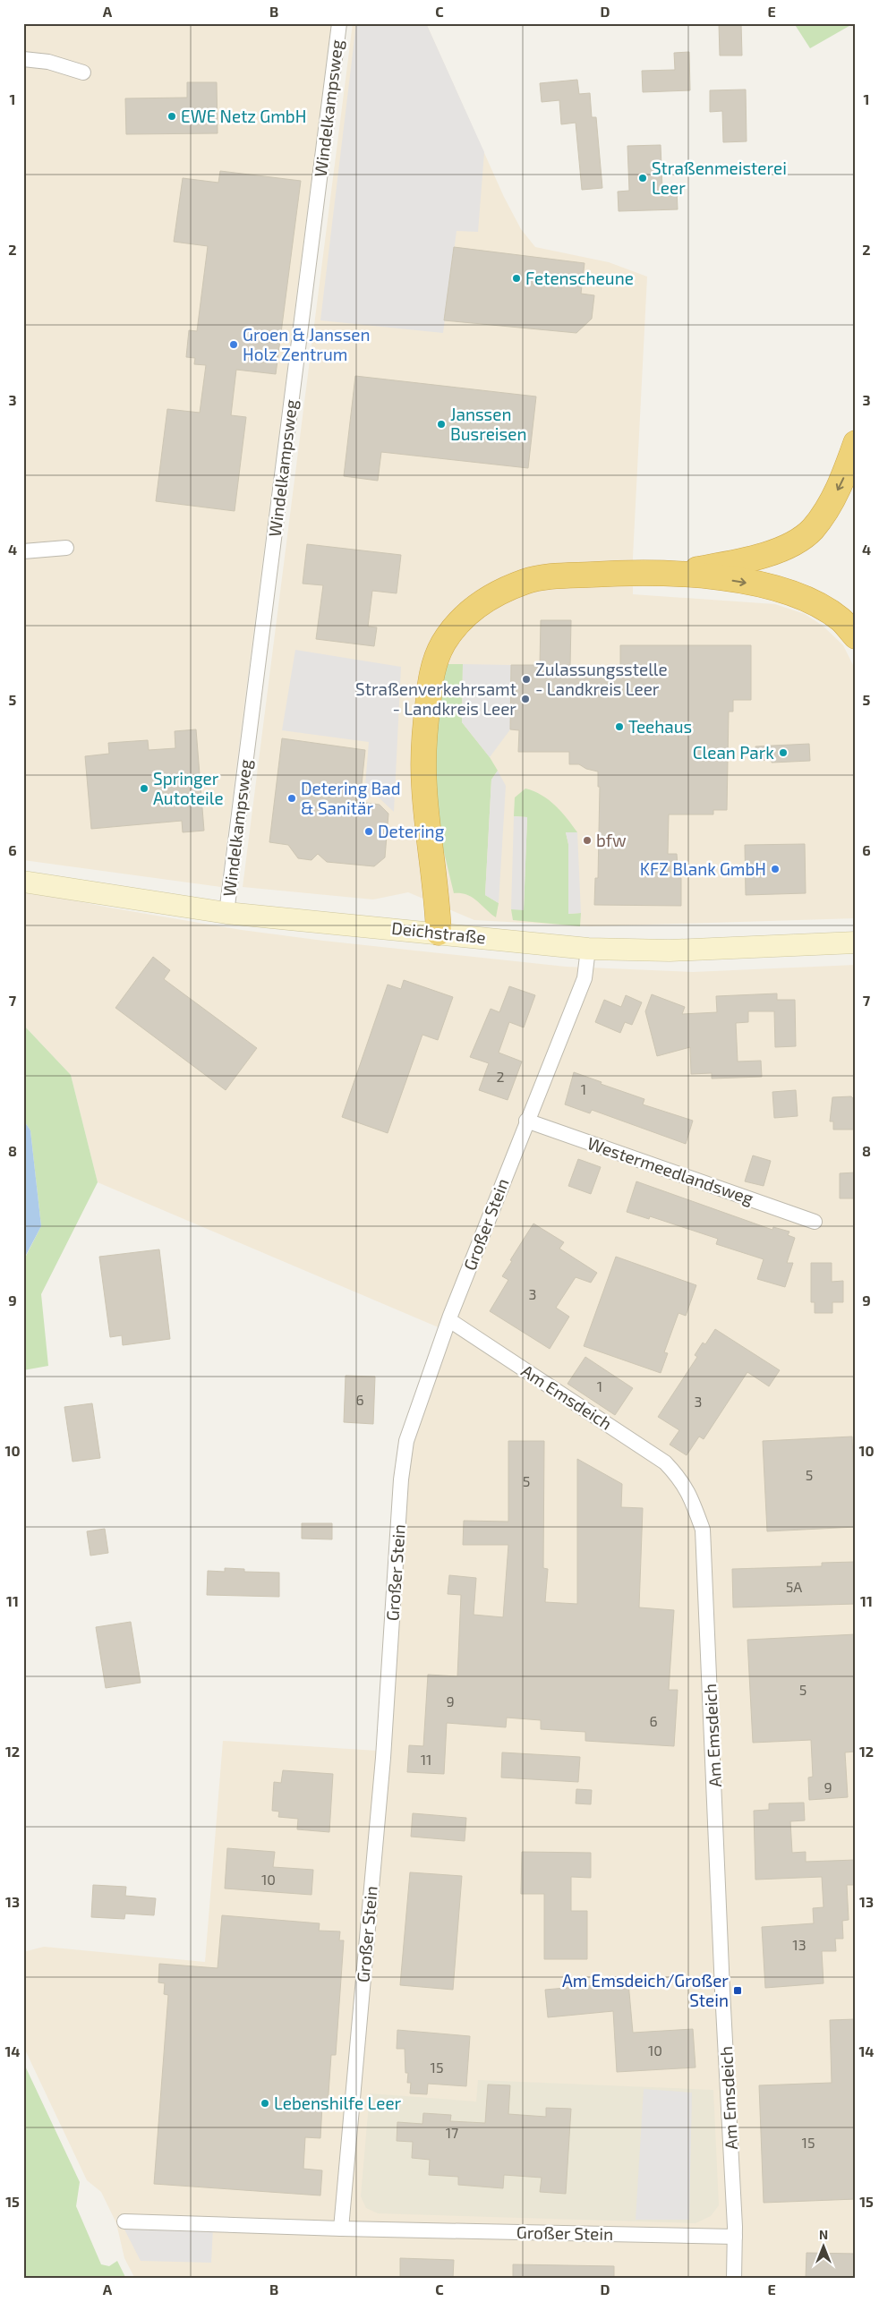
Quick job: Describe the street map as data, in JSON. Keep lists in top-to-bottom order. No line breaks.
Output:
{"streets":{"main road":["Deichstraße"],"street":["Windelkampsweg","Westermeedlandsweg","Großer Stein","Am Emsdeich"]},"crossings":[["Windelkampsweg","Deichstraße"],["Deichstraße","Großer Stein"],["Westermeedlandsweg","Großer Stein"],["Großer Stein","Am Emsdeich"]],"places":{"other":["EWE Netz GmbH","Straßenmeisterei Leer","Fetenscheune","Groen & Janssen Holz Zentrum","Janssen Busreisen","Zulassungsstelle - Landkreis Leer","Straßenverkehrsamt - Landkreis Leer","Teehaus","Clean Park","Springer Autoteile","Detering Bad & Sanitär","Detering","bfw","KFZ Blank GmbH","Lebenshilfe Leer"],"transit":["Am Emsdeich/Großer Stein"]},"house_numbers":["2","1","3","1","6","3","5","5","5A","5","9","6","11","9","10","13","10","15","17","15"],"north":"top","grid":{"columns":["A","B","C","D","E"],"rows":["1","2","3","4","5","6","7","8","9","10","11","12","13","14","15"]}}
